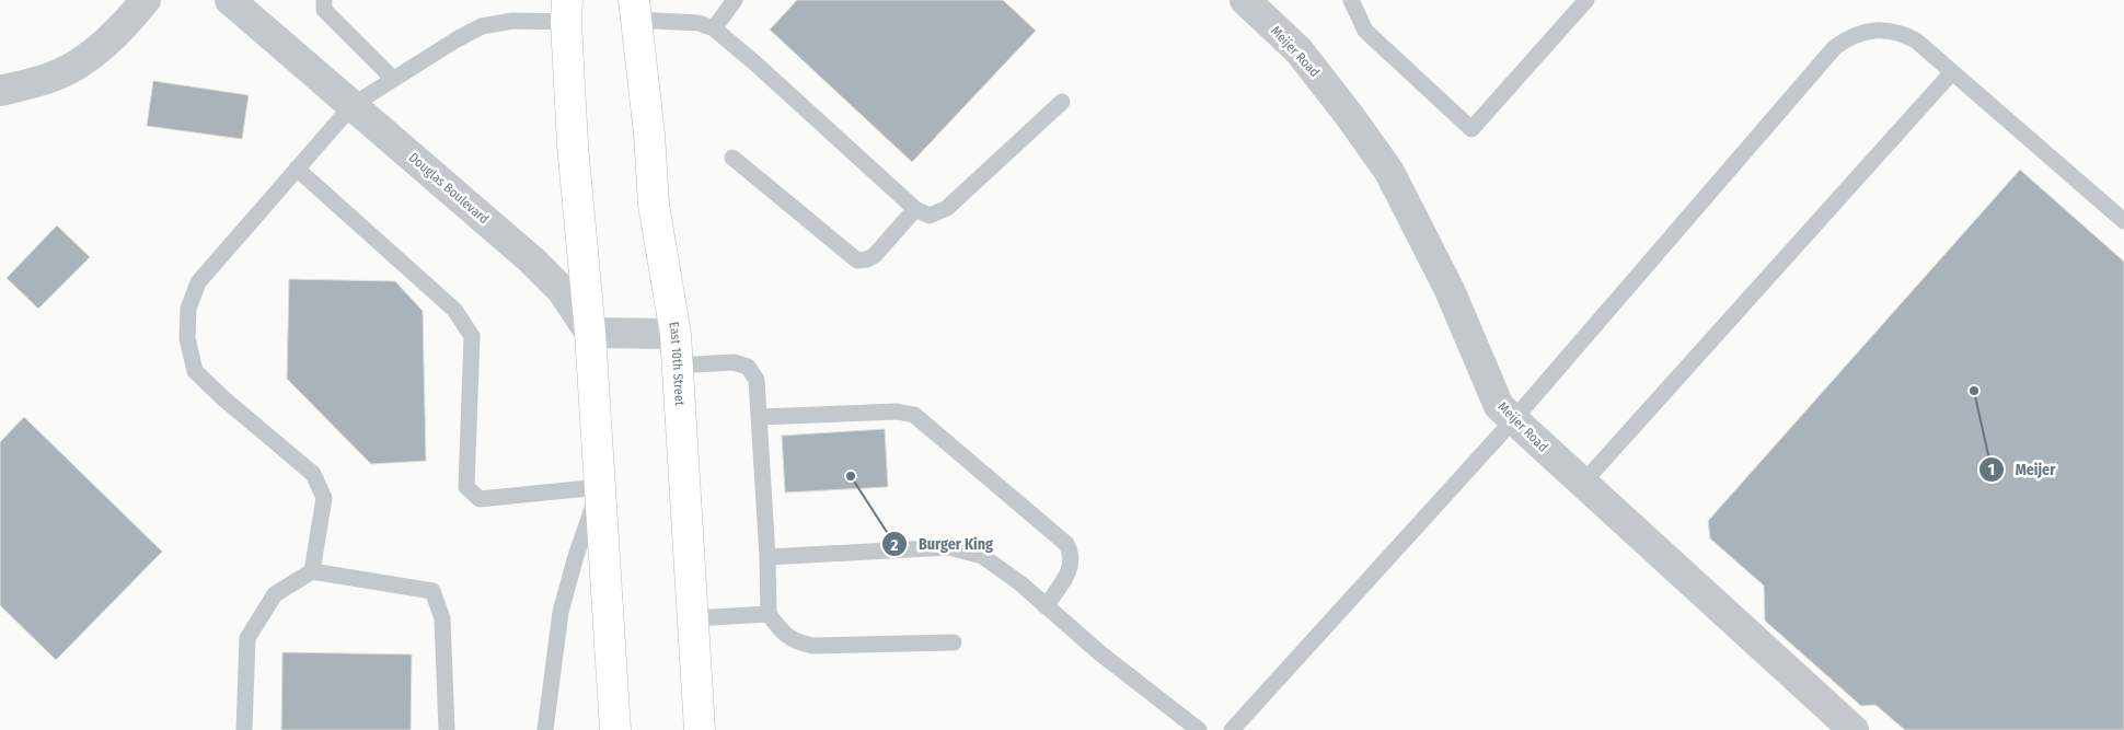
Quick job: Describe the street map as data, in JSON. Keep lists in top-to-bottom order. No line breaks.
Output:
{"streets":{"main road":["East 10th Street"],"street":["Meijer Road","Douglas Boulevard"]},"places":["Meijer","Burger King"]}
